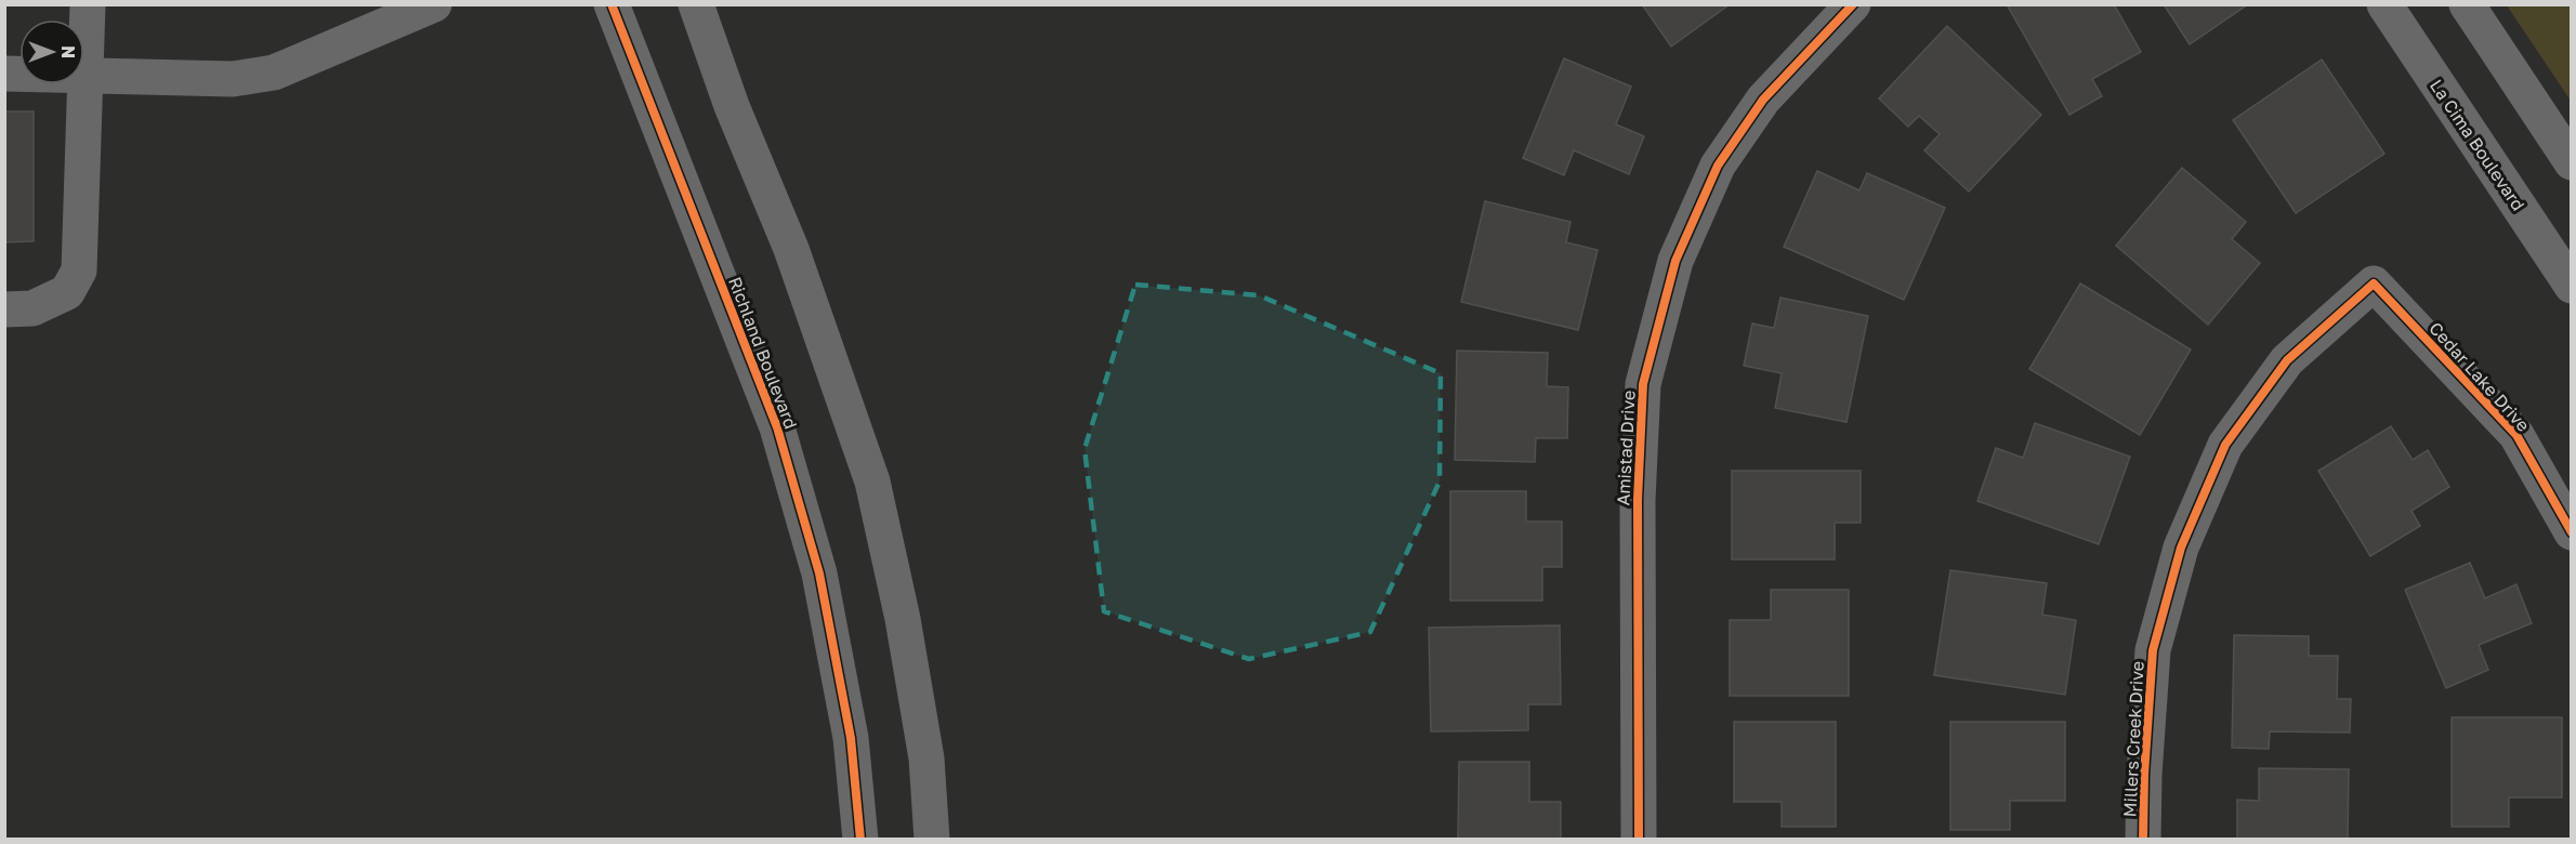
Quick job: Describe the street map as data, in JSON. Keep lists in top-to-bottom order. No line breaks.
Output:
{"streets":{"street":["La Cima Boulevard","Richland Boulevard","Cedar Lake Drive","Amistad Drive","Millers Creek Drive"]},"crossings":[["Cedar Lake Drive","Millers Creek Drive"]],"north":"right"}
